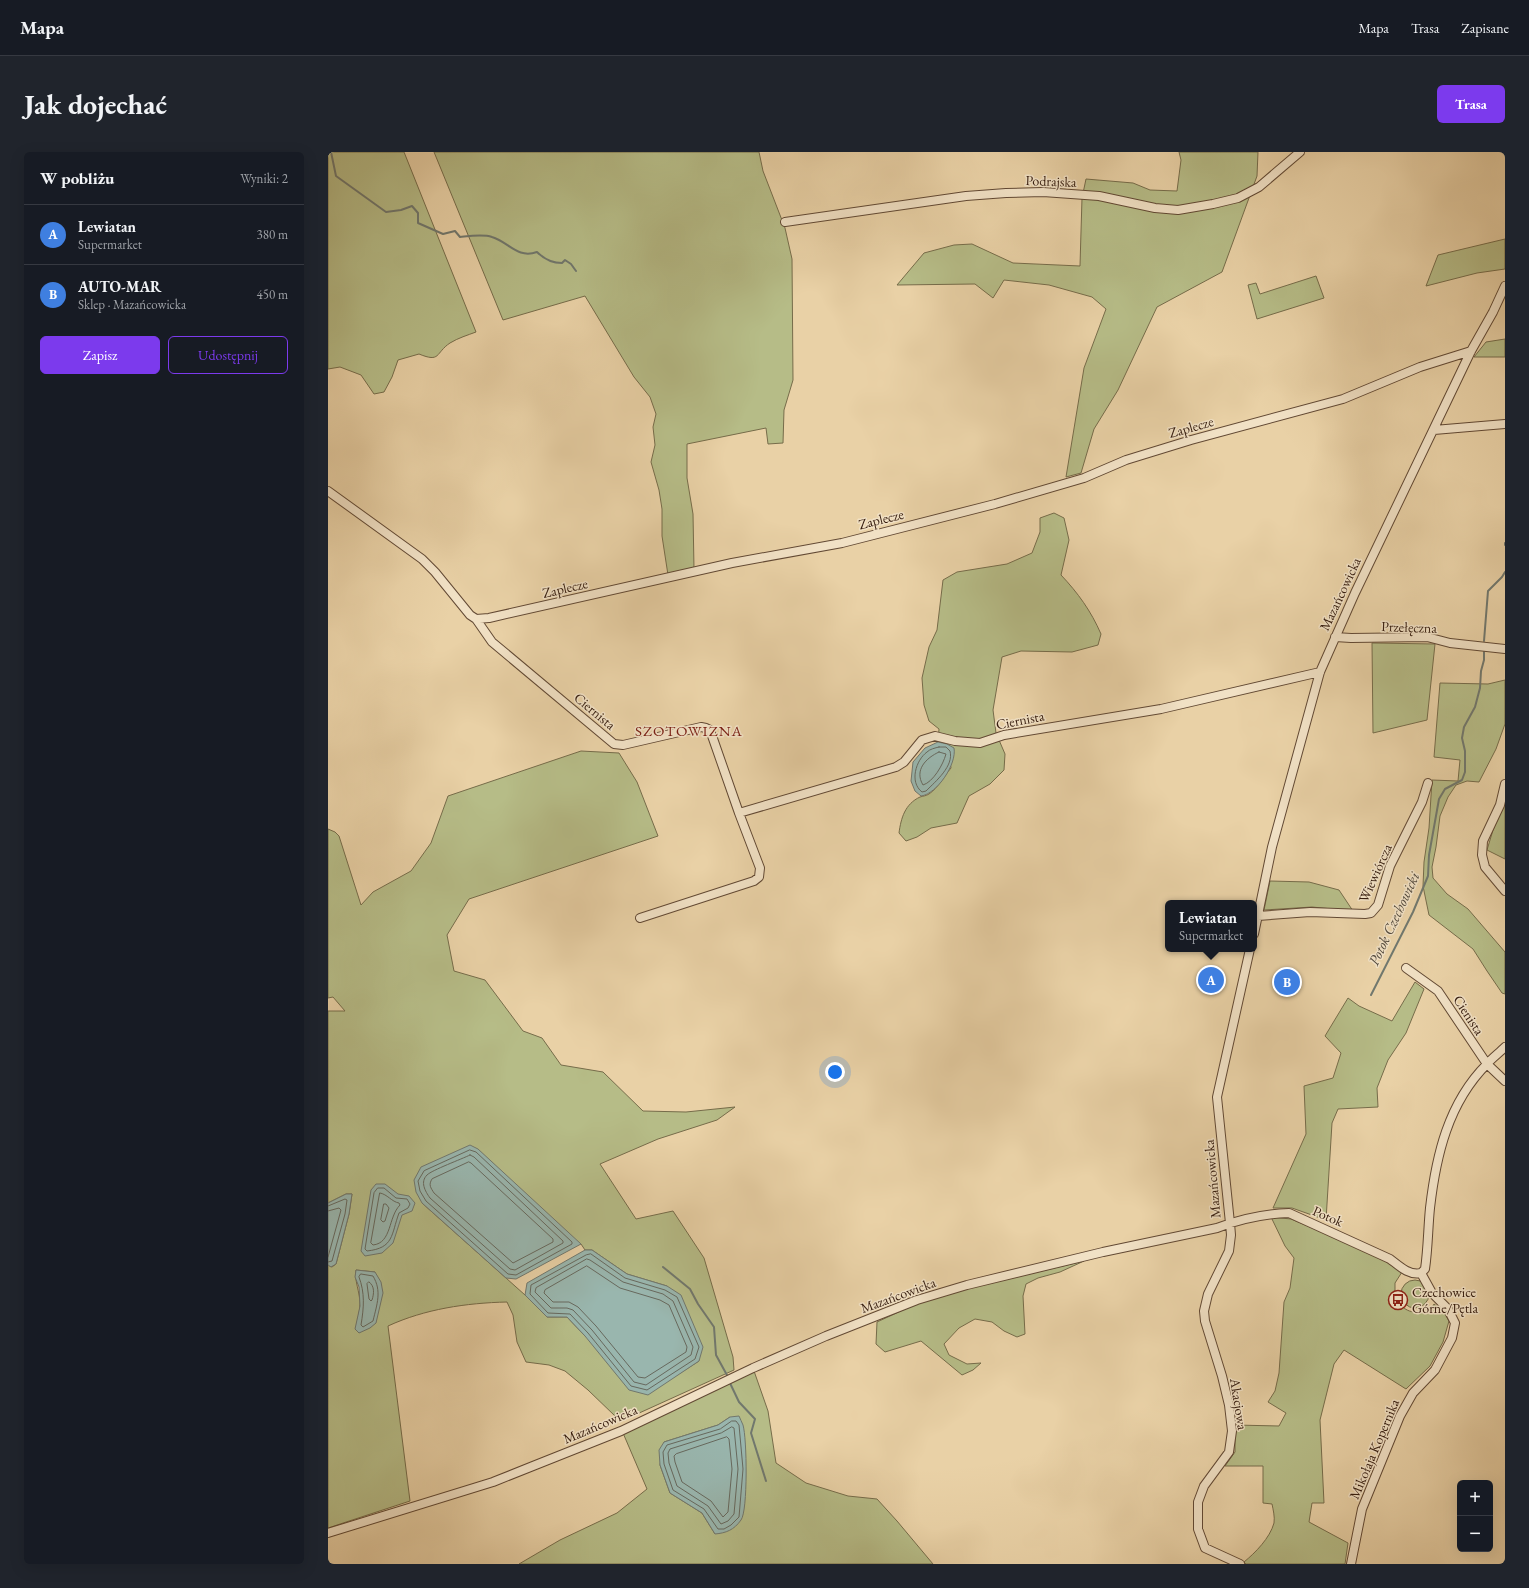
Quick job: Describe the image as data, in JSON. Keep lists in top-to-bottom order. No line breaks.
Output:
{"streets":{"street":["Podrajska","Zaplecze","Mazańcowicka","Przełęczna","Ciernista","Wiewiórcza","Cienista","Potok","Akacjowa","Mikołaja Kopernika"]},"crossings":[["Zaplecze","Mazańcowicka"],["Zaplecze","Ciernista"],["Mazańcowicka","Przełęczna"],["Mazańcowicka","Ciernista"],["Mazańcowicka","Wiewiórcza"],["Mazańcowicka","Potok"],["Mazańcowicka","Akacjowa"],["Potok","Akacjowa"],["Potok","Mikołaja Kopernika"]],"districts":["SZOTOWIZNA"],"water":["Potok Czechowicki"],"places":{"bus stop":["Czechowice Górne/Pętla"]},"page":{"header":"Mapa","nav":["Mapa","Trasa","Zapisane"],"buttons":["Trasa",["Zapisz","Udostępnij"]],"title":"Jak dojechać","heading":["W pobliżu","Wyniki: 2"],"list":[{"mark":"A","name":"Lewiatan","note":"Supermarket","value":"380 m"},{"mark":"B","name":"AUTO-MAR","note":"Sklep · Mazańcowicka","value":"450 m"}],"popup":["Lewiatan","Supermarket"],"pins":["A","B"],"map_buttons":["+","−"]}}
